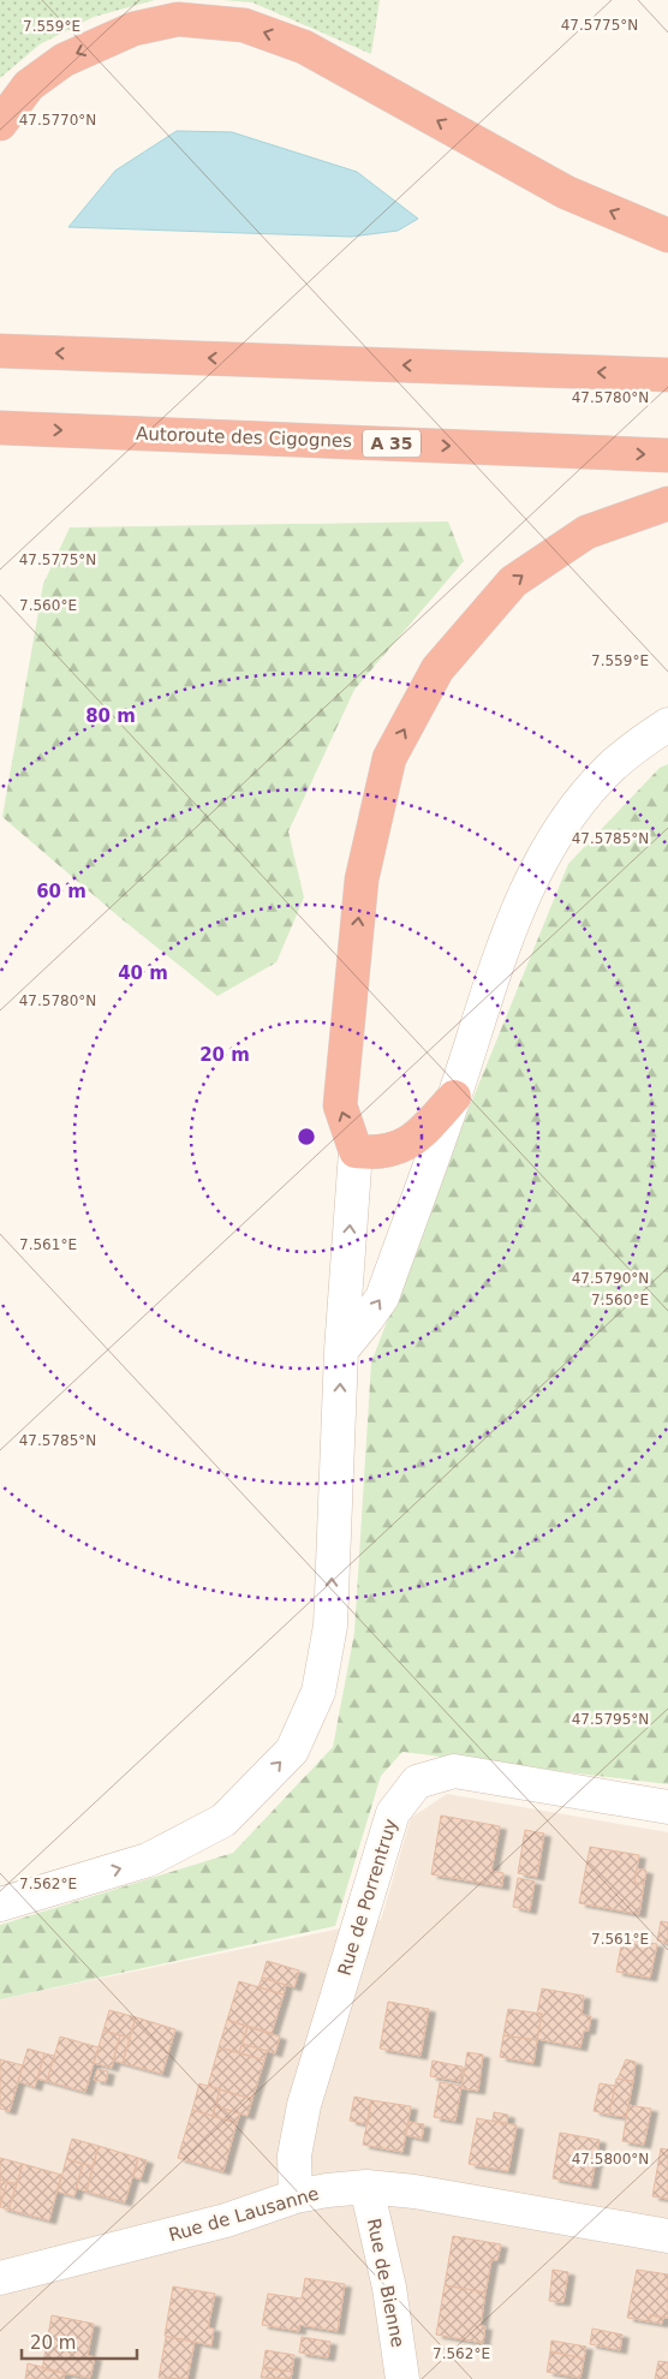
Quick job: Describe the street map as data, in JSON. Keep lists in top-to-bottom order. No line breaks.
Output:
{"streets":{"highway":["Autoroute des Cigognes","A 35"],"street":["Rue de Porrentruy","Rue de Lausanne","Rue de Bienne"]},"crossings":[["Rue de Porrentruy","Rue de Lausanne"],["Rue de Lausanne","Rue de Bienne"]],"scale_bar":"20 m","coordinates":["47.5775°N","7.559°E","47.5770°N","47.5780°N","7.560°E","47.5785°N","7.561°E","47.5790°N","47.5795°N","7.562°E","47.5800°N"],"rings":["80 m","60 m","40 m","20 m"]}
